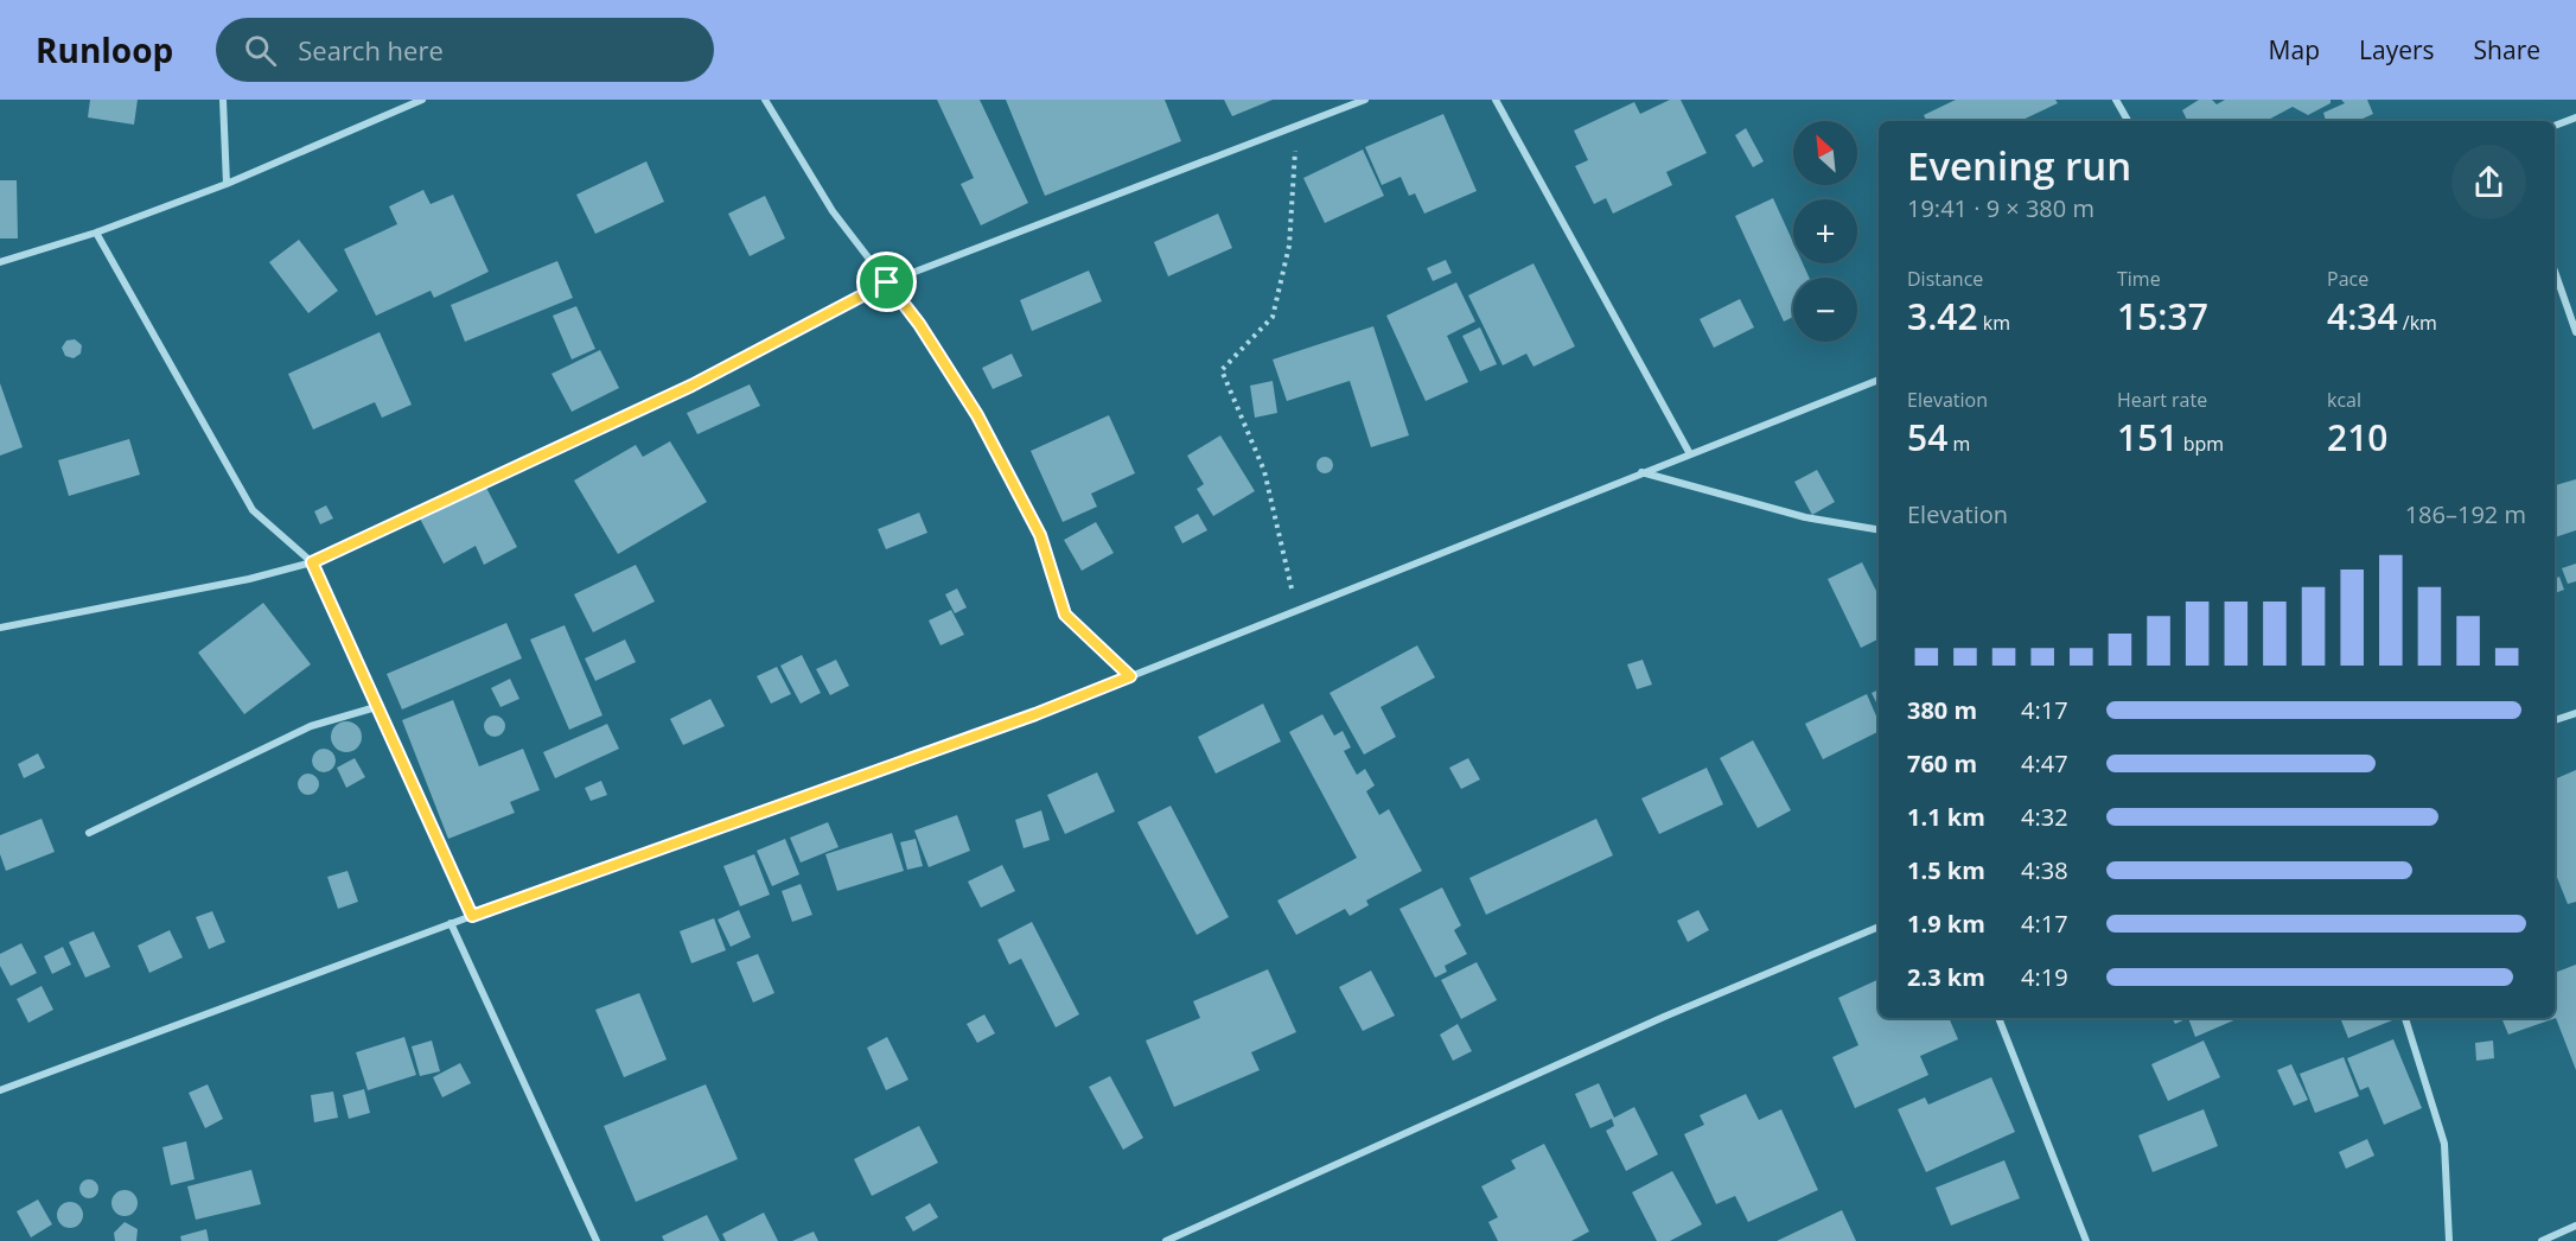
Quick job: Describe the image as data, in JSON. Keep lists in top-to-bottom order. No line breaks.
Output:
{"north":"top left","page":{"header":"Runloop","search":"Search here","nav":["Map","Layers","Share"],"map_buttons":["+","−"],"heading":["Evening run","19:41 · 9 × 380 m"],"stats":[["Distance","3.42 km"],["Time","15:37"],["Pace","4:34 /km"],["Elevation","54 m"],["Heart rate","151 bpm"],["kcal","210"]],"chart":["Elevation","186–192 m"],"list":[{"name":"380 m","note":"4:17"},{"name":"760 m","note":"4:47"},{"name":"1.1 km","note":"4:32"},{"name":"1.5 km","note":"4:38"},{"name":"1.9 km","note":"4:17"},{"name":"2.3 km","note":"4:19"}]}}
